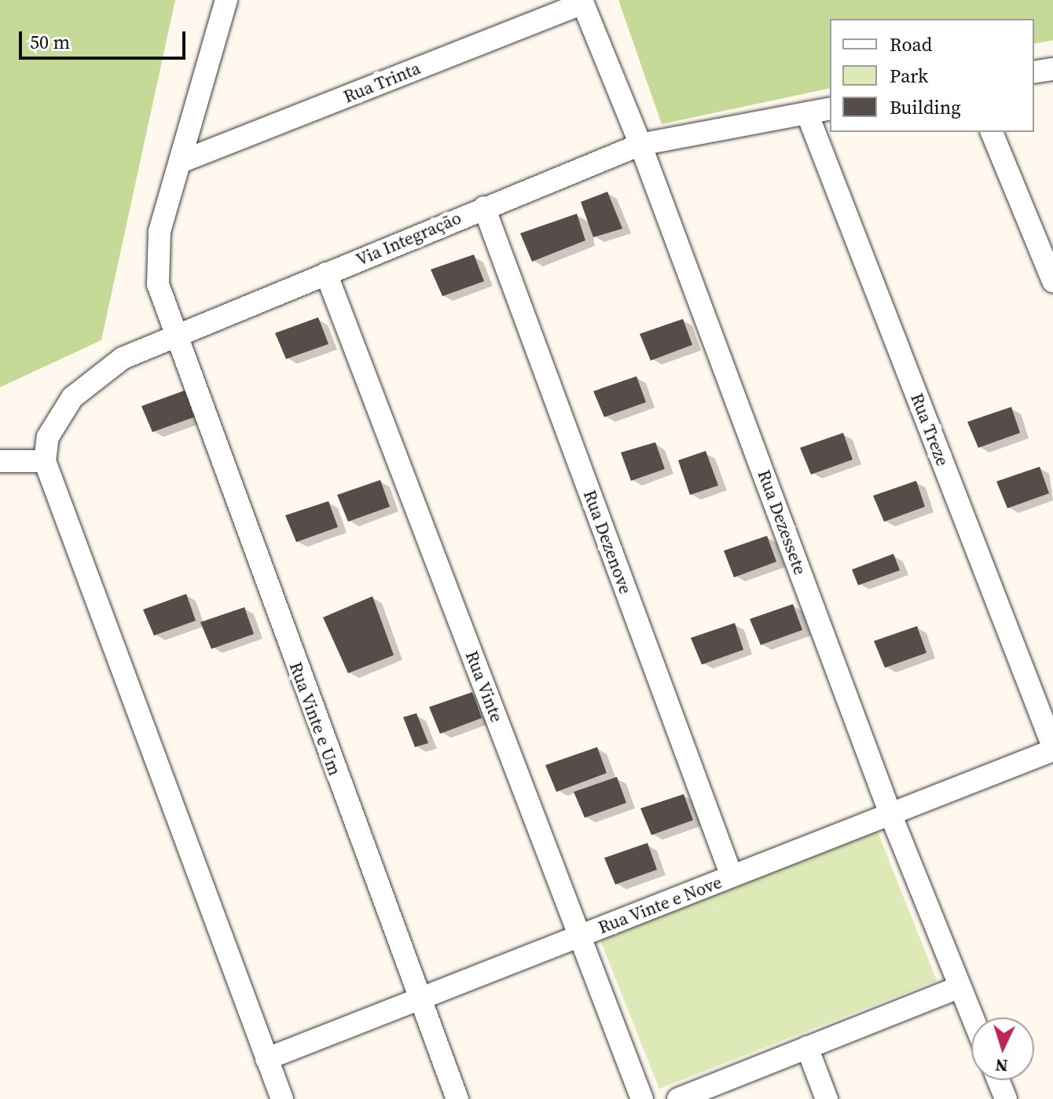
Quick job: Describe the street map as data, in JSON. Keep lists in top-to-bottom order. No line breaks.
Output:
{"streets":{"street":["Rua Trinta","Via Integração","Rua Treze","Rua Dezessete","Rua Dezenove","Rua Vinte","Rua Vinte e Um","Rua Vinte e Nove"]},"crossings":[["Rua Trinta","Rua Dezessete"],["Rua Trinta","Rua Vinte e Um"],["Via Integração","Rua Treze"],["Via Integração","Rua Dezessete"],["Via Integração","Rua Dezenove"],["Via Integração","Rua Vinte"],["Via Integração","Rua Vinte e Um"],["Rua Treze","Rua Vinte e Nove"],["Rua Dezessete","Rua Vinte e Nove"],["Rua Dezenove","Rua Vinte e Nove"],["Rua Vinte","Rua Vinte e Nove"],["Rua Vinte e Um","Rua Vinte e Nove"]],"legend":["Road","Park","Building"],"scale_bar":"50 m","north":"bottom"}
